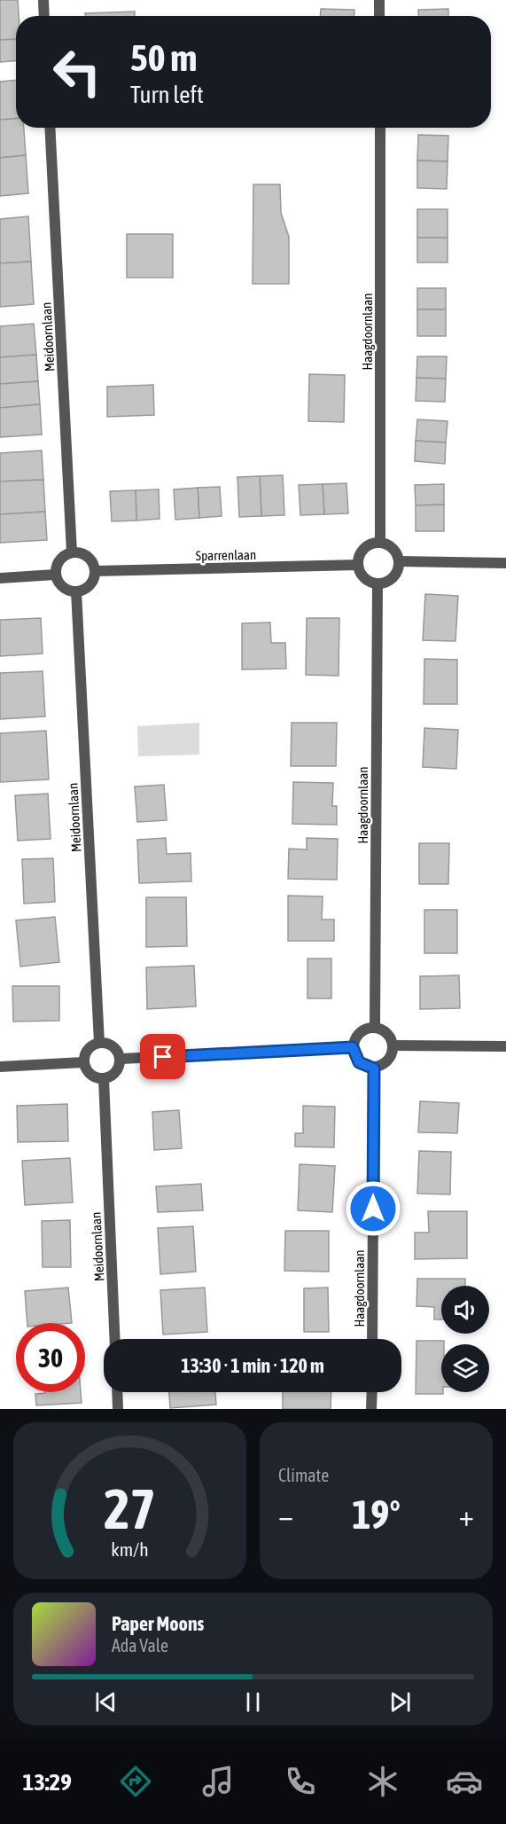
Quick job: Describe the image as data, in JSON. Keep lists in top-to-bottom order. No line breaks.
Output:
{"streets":{"street":["Haagdoornlaan","Meidoornlaan","Sparrenlaan"]},"crossings":[["Haagdoornlaan","Sparrenlaan"],["Meidoornlaan","Sparrenlaan"]],"page":{"turn":["50 m","Turn left"],"limit":"30","trip":"13:30 · 1 min · 120 m","tile":"Climate","heat":["−","19°","+"],"song":["Paper Moons","Ada Vale"],"tabs":"13:29","gauge":["27","km/h"]}}
